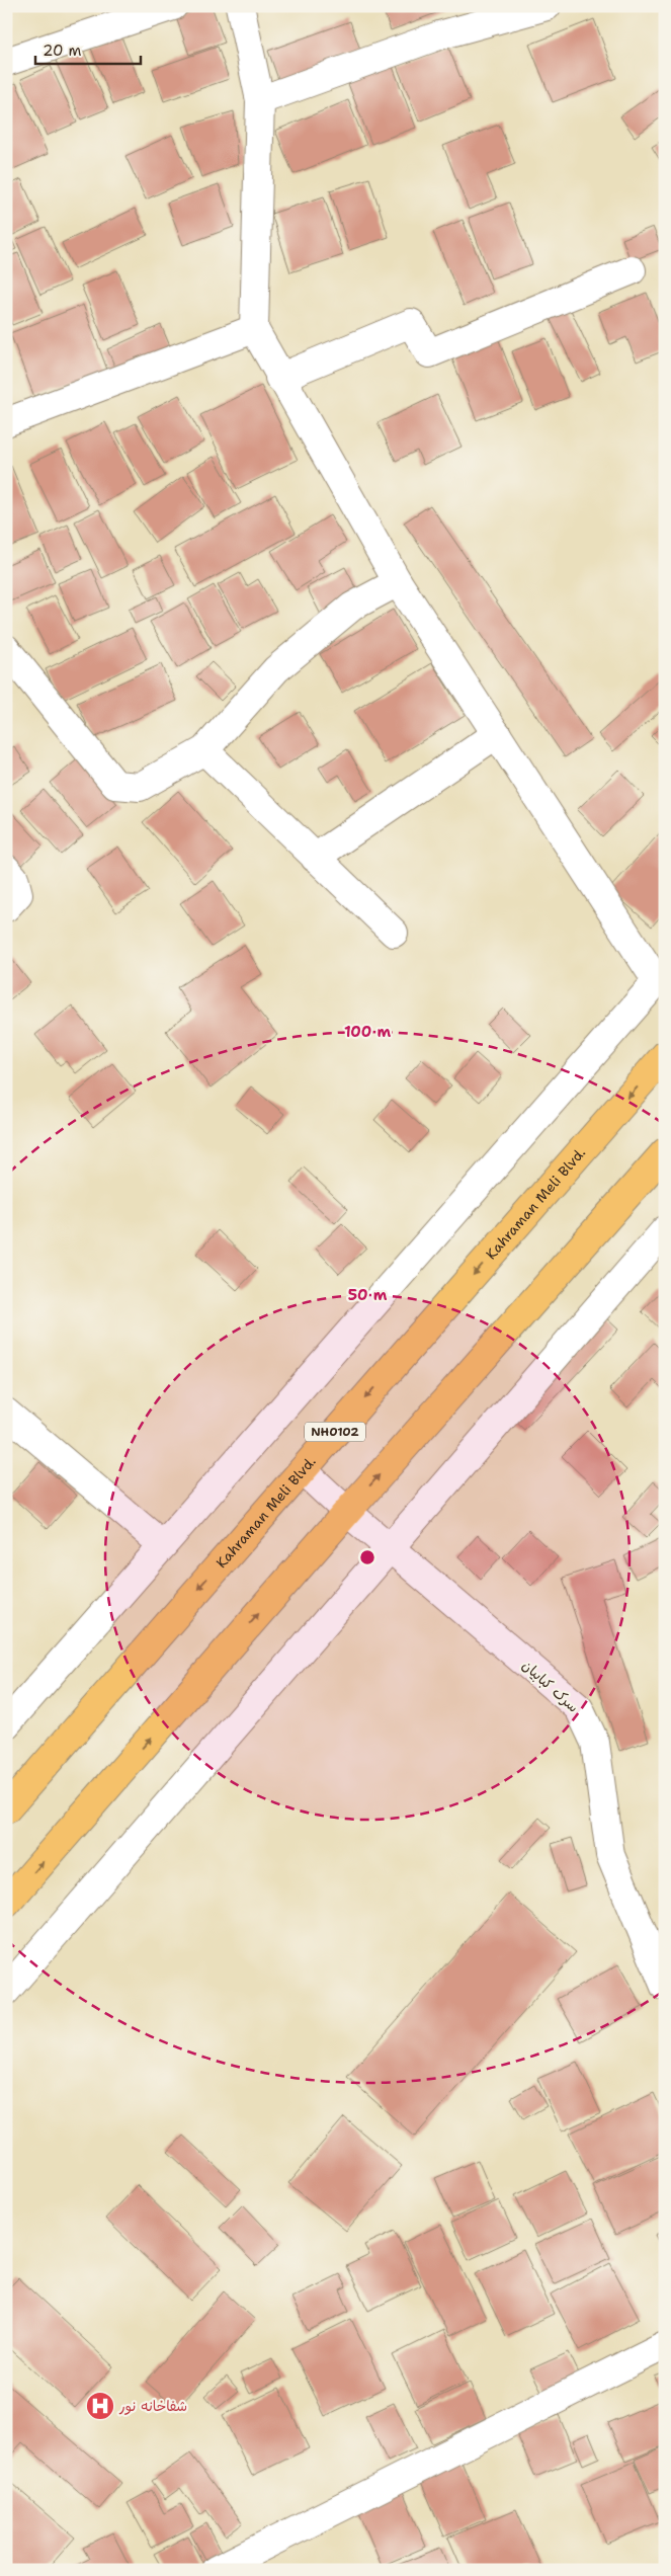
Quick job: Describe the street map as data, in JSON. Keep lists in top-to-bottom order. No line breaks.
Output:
{"streets":{"highway":["Kahraman Meli Blvd.","NH0102"],"street":["سرک کبابیان"]},"crossings":[["Kahraman Meli Blvd.","سرک کبابیان"]],"places":{"hospital":["شفاخانه نور"]},"scale_bar":"20 m","rings":["100 m","50 m"]}
